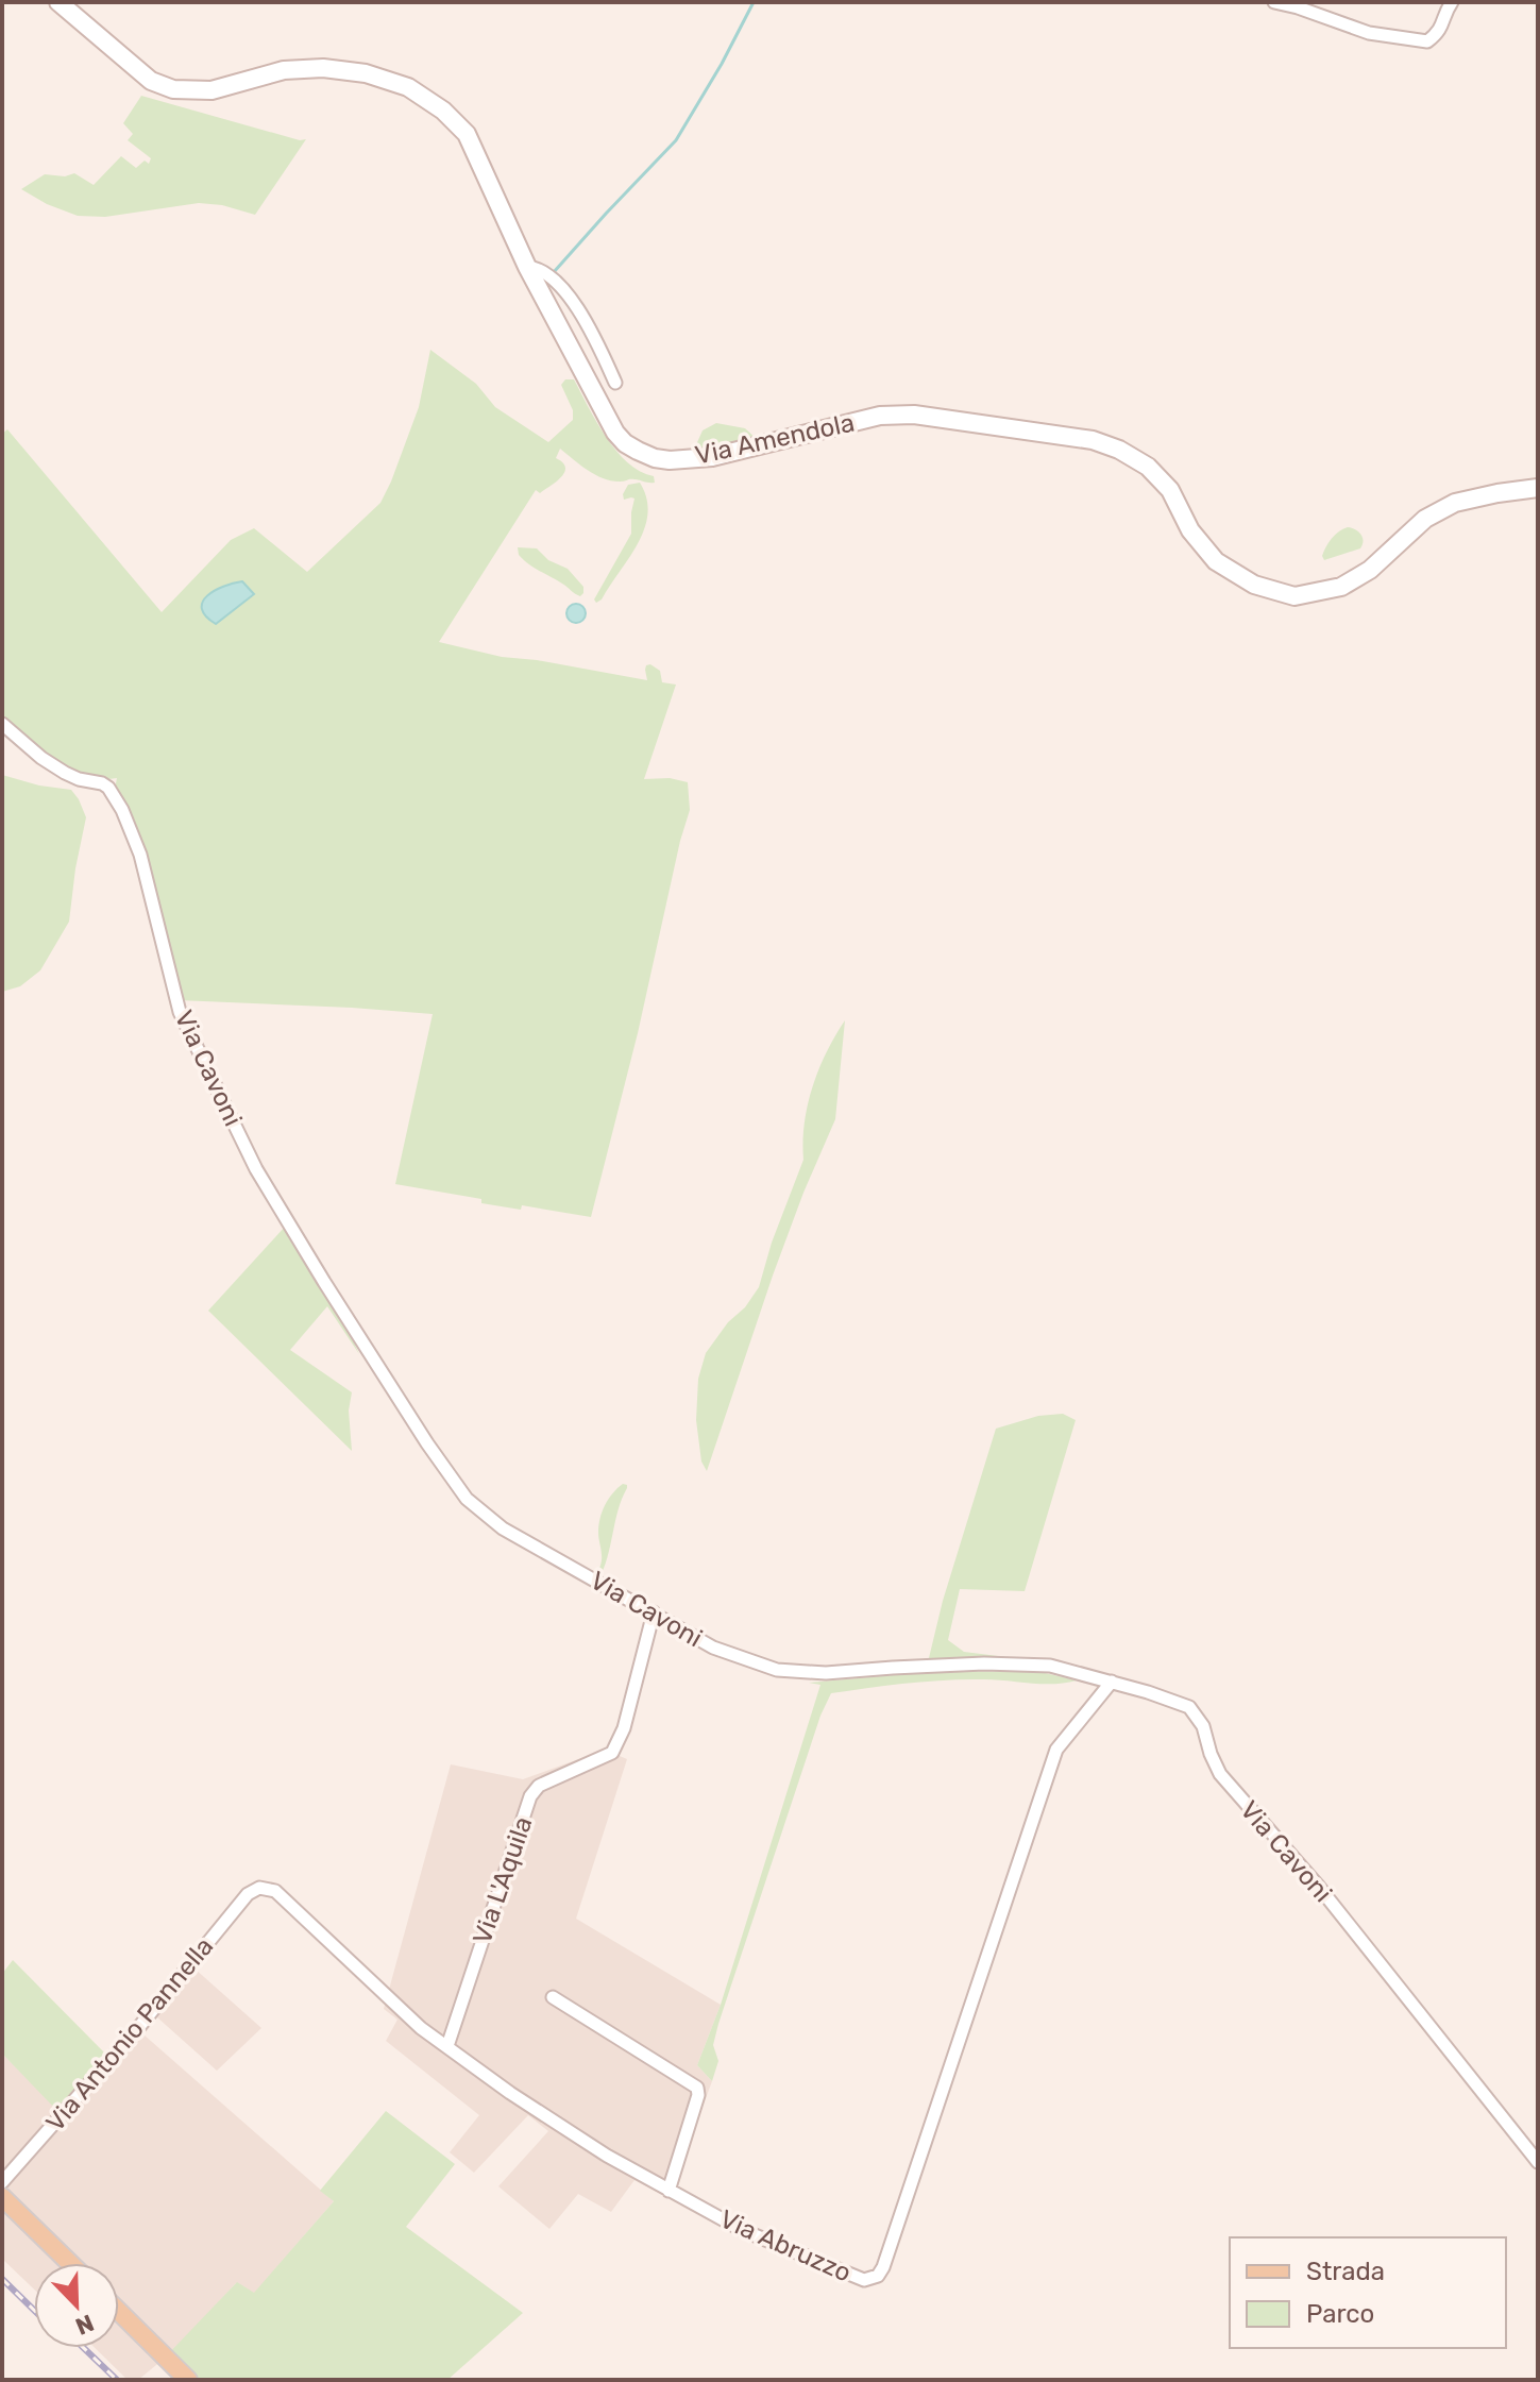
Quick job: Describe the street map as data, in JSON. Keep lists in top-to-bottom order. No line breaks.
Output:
{"streets":{"main road":["Via Amendola"],"street":["Via Cavoni","Via L'Aquila","Via Antonio Pannella","Via Abruzzo"]},"crossings":[["Via Cavoni","Via L'Aquila"],["Via Cavoni","Via Abruzzo"],["Via L'Aquila","Via Abruzzo"],["Via Antonio Pannella","Via Abruzzo"]],"legend":["Strada","Parco"],"north":"bottom right"}
